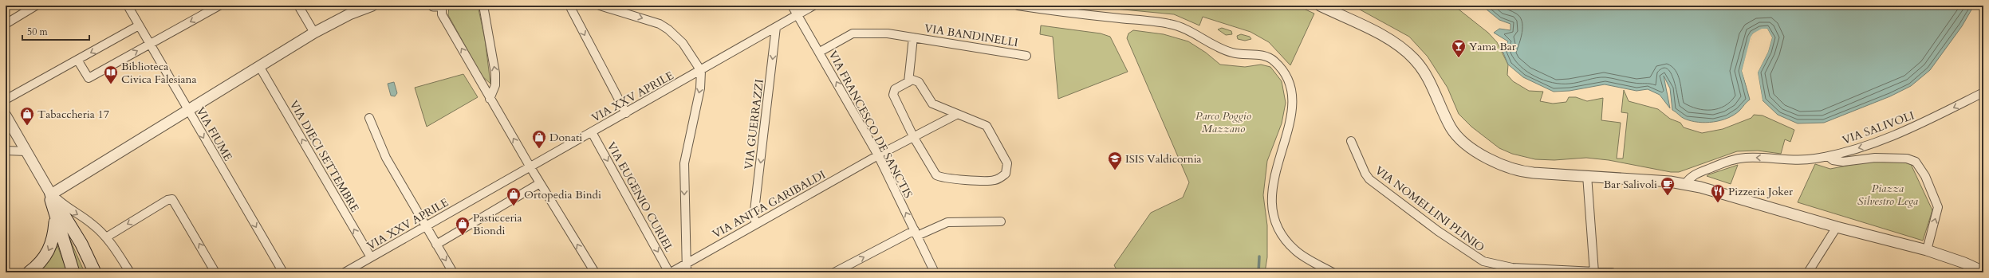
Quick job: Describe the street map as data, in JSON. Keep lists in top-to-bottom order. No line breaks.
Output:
{"streets":{"street":["VIA BANDINELLI","VIA XXV APRILE","VIA GUERRAZZI","VIA FRANCESCO DE SANCTIS","VIA SALIVOLI","VIA FIUME","VIA DIECI SETTEMBRE","VIA EUGENIO CURIEL","VIA ANITA GARIBALDI","VIA NOMELLINI PLINIO"]},"crossings":[["VIA BANDINELLI","VIA FRANCESCO DE SANCTIS"],["VIA XXV APRILE","VIA GUERRAZZI"],["VIA XXV APRILE","VIA FRANCESCO DE SANCTIS"],["VIA XXV APRILE","VIA DIECI SETTEMBRE"],["VIA XXV APRILE","VIA EUGENIO CURIEL"],["VIA GUERRAZZI","VIA ANITA GARIBALDI"],["VIA FRANCESCO DE SANCTIS","VIA ANITA GARIBALDI"],["VIA EUGENIO CURIEL","VIA ANITA GARIBALDI"]],"one_way":["VIA FRANCESCO DE SANCTIS","VIA SALIVOLI","VIA FIUME"],"parks":["Parco Poggio Mazzano","Piazza Silvestro Lega"],"places":{"bar":["Yama Bar"],"library":["Biblioteca Civica Falesiana"],"shop":["Tabaccheria 17","Donati","Ortopedia Bindi","Pasticceria Biondi"],"school or university":["ISIS Valdicornia"],"cafe":["Bar Salivoli"],"restaurant":["Pizzeria Joker"]},"scale_bar":"50 m"}
